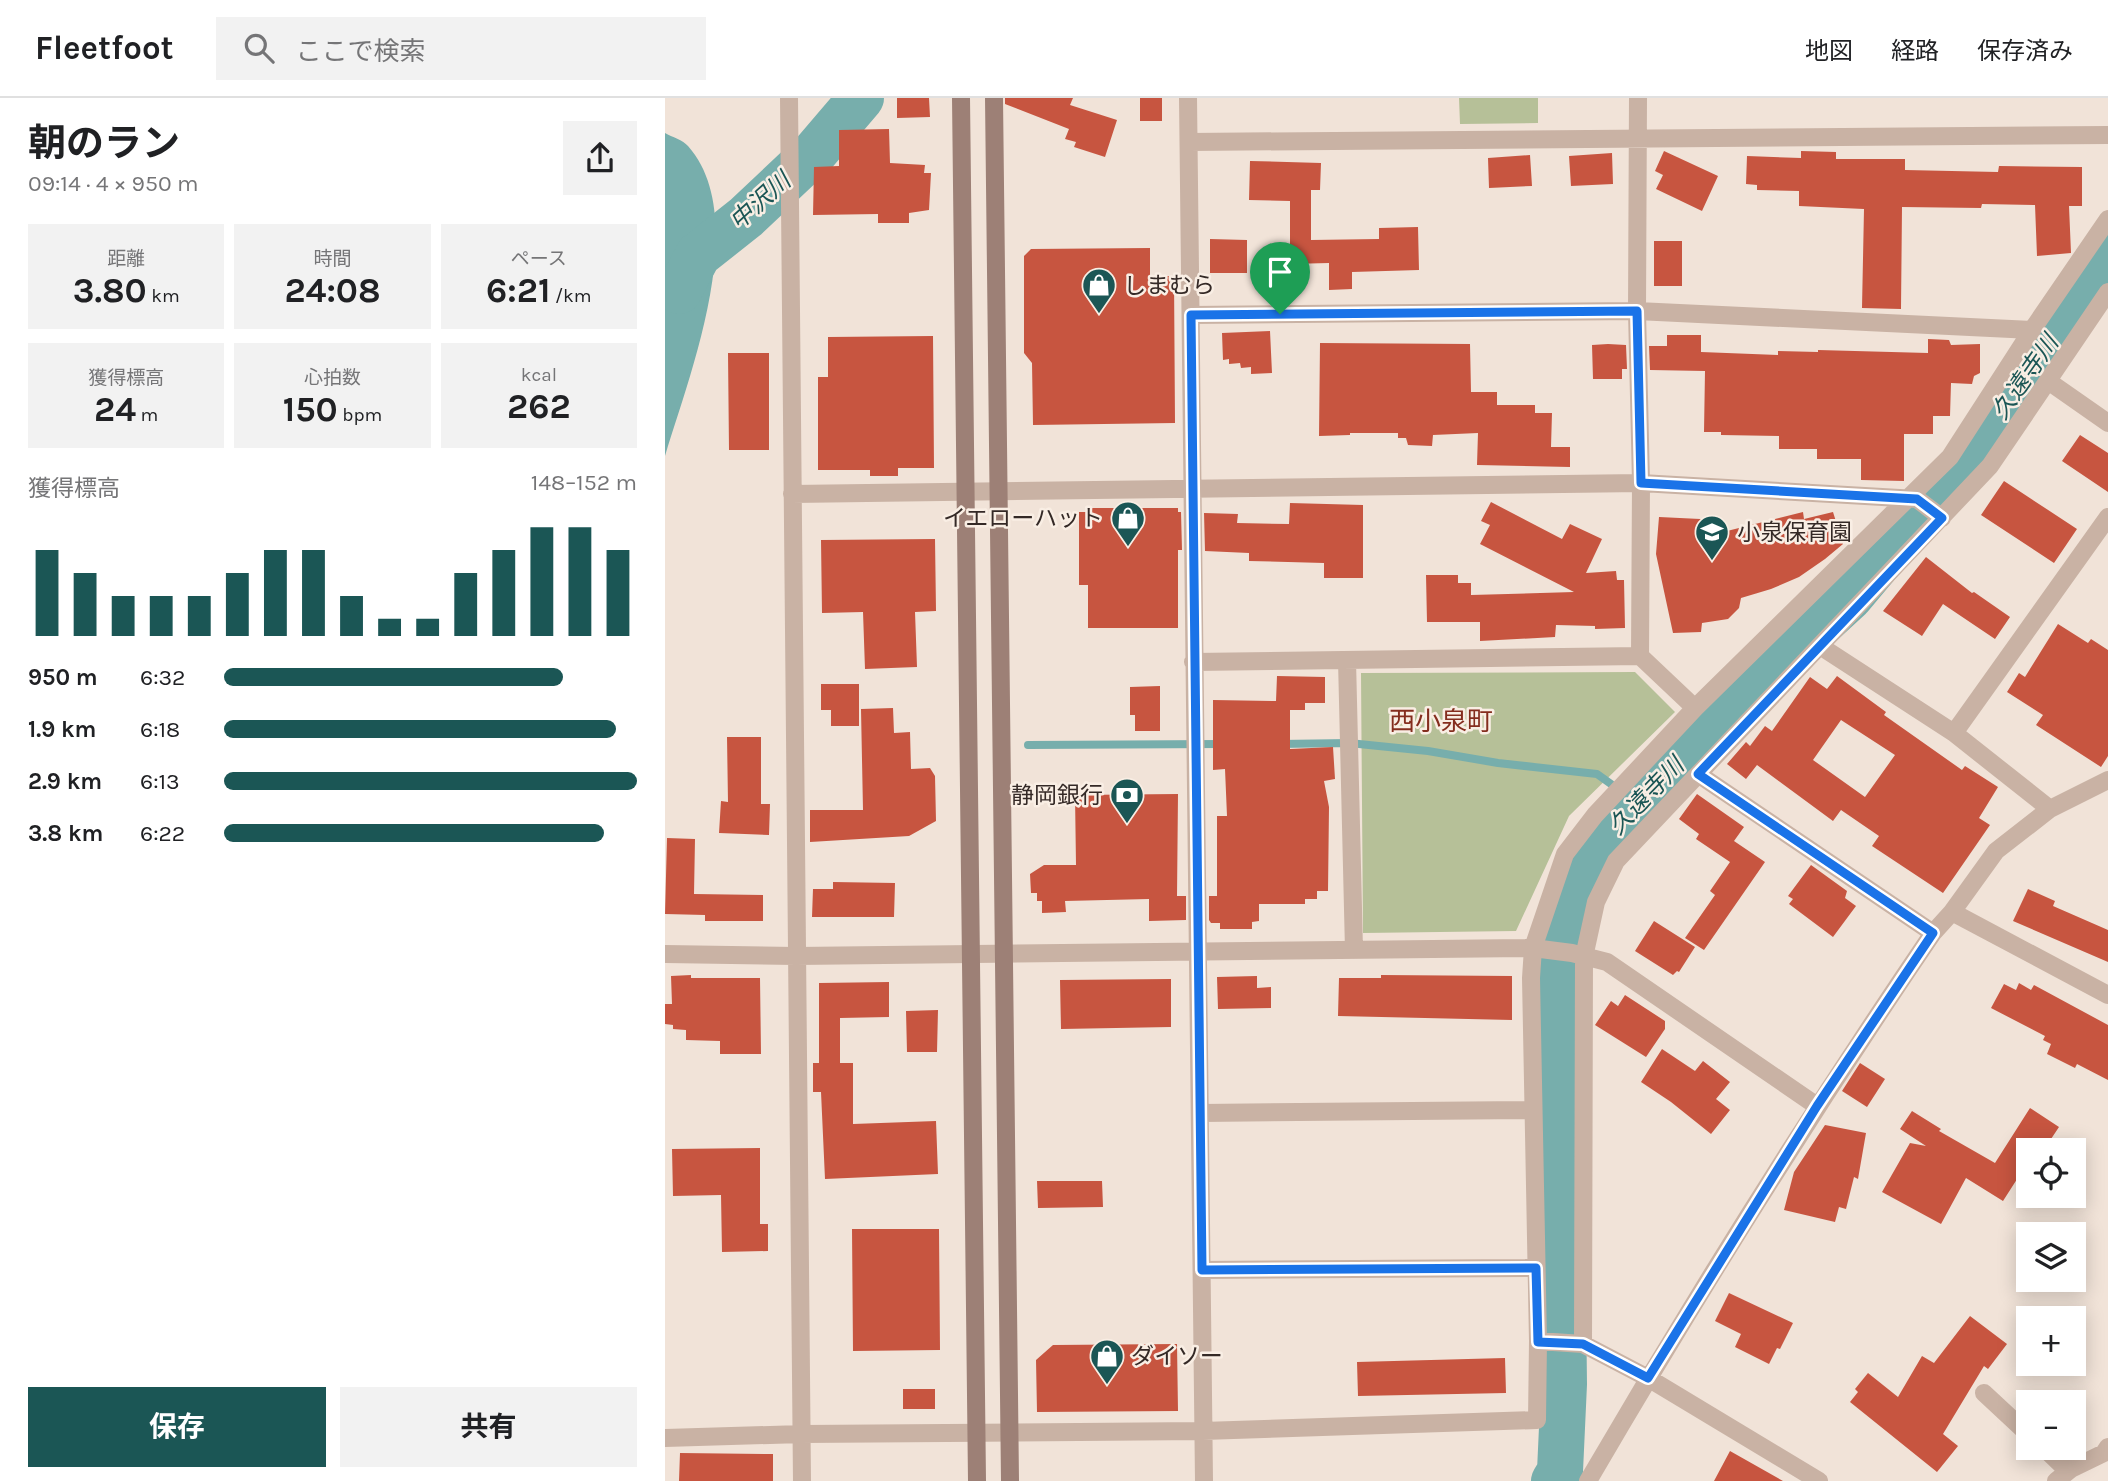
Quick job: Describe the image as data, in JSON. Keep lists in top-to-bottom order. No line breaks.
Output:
{"districts":["西小泉町"],"water":["中沢川","久遠寺川"],"places":{"shop":["しまむら","イエローハット","ダイソー"],"school or university":["小泉保育園"],"bank":["静岡銀行"]},"page":{"header":"Fleetfoot","search":"ここで検索","nav":["地図","経路","保存済み"],"heading":["朝のラン","09:14 · 4 × 950 m"],"stats":[["距離","3.80 km"],["時間","24:08"],["ペース","6:21 /km"],["獲得標高","24 m"],["心拍数","150 bpm"],["kcal","262"]],"chart":["獲得標高","148–152 m"],"list":[{"name":"950 m","note":"6:32"},{"name":"1.9 km","note":"6:18"},{"name":"2.9 km","note":"6:13"},{"name":"3.8 km","note":"6:22"}],"map_buttons":["+","−"],"buttons":["保存","共有"]}}
